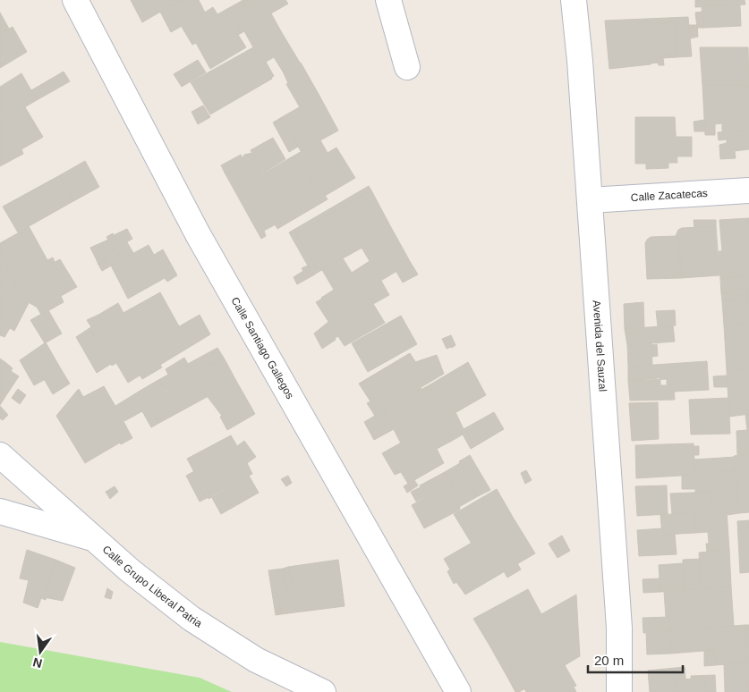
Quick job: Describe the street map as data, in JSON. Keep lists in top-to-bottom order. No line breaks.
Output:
{"streets":{"street":["Calle Zacatecas","Avenida del Sauzal","Calle Santiago Gallegos","Calle Grupo Liberal Patria"]},"crossings":[["Calle Zacatecas","Avenida del Sauzal"]],"scale_bar":"20 m","north":"bottom"}
